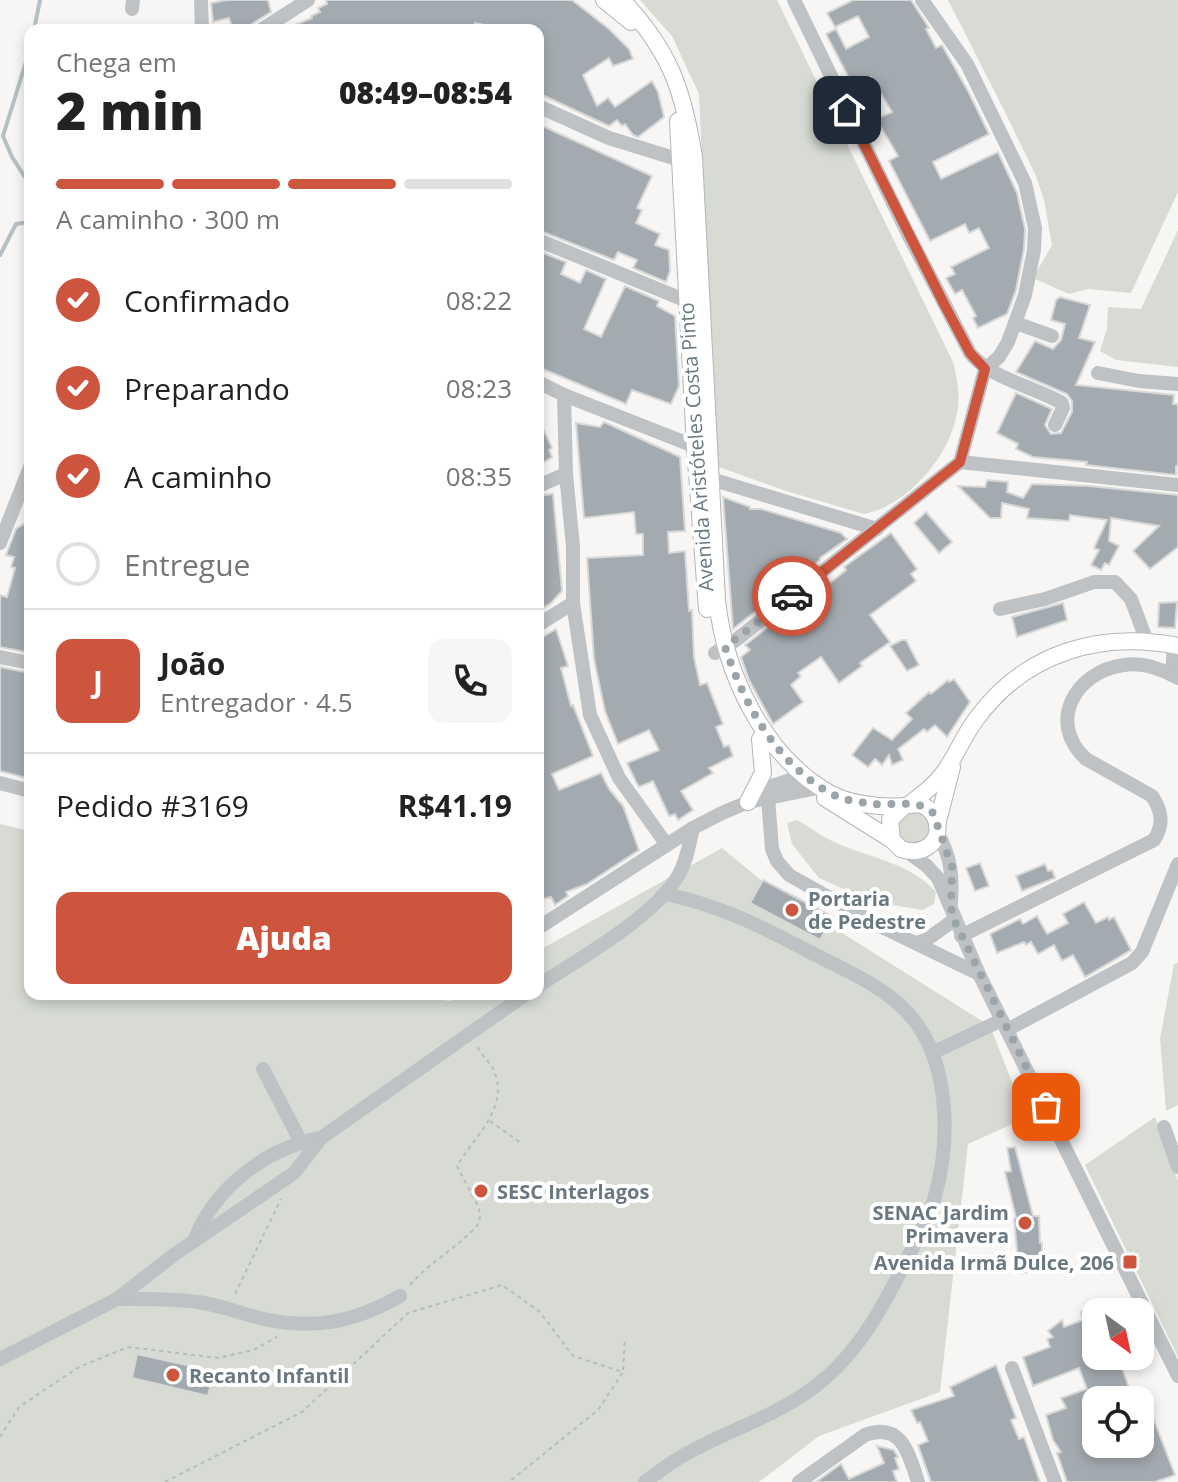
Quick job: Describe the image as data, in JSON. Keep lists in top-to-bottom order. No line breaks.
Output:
{"streets":{"main road":["Avenida Aristóteles Costa Pinto"]},"places":{"other":["Portaria de Pedestre","SESC Interlagos","SENAC Jardim Primavera","Recanto Infantil"],"transit":["Avenida Irmã Dulce, 206"]},"north":"bottom right","page":{"heading":["2 min","Chega em","08:49–08:54"],"panel":["João","Entregador · 4.5","Pedido #3169","R$41.19"],"bar":"A caminho · 300 m","list":[["Confirmado","08:22"],["Preparando","08:23"],["A caminho","08:35"],"Entregue"],"round":"J","buttons":"Ajuda"}}
